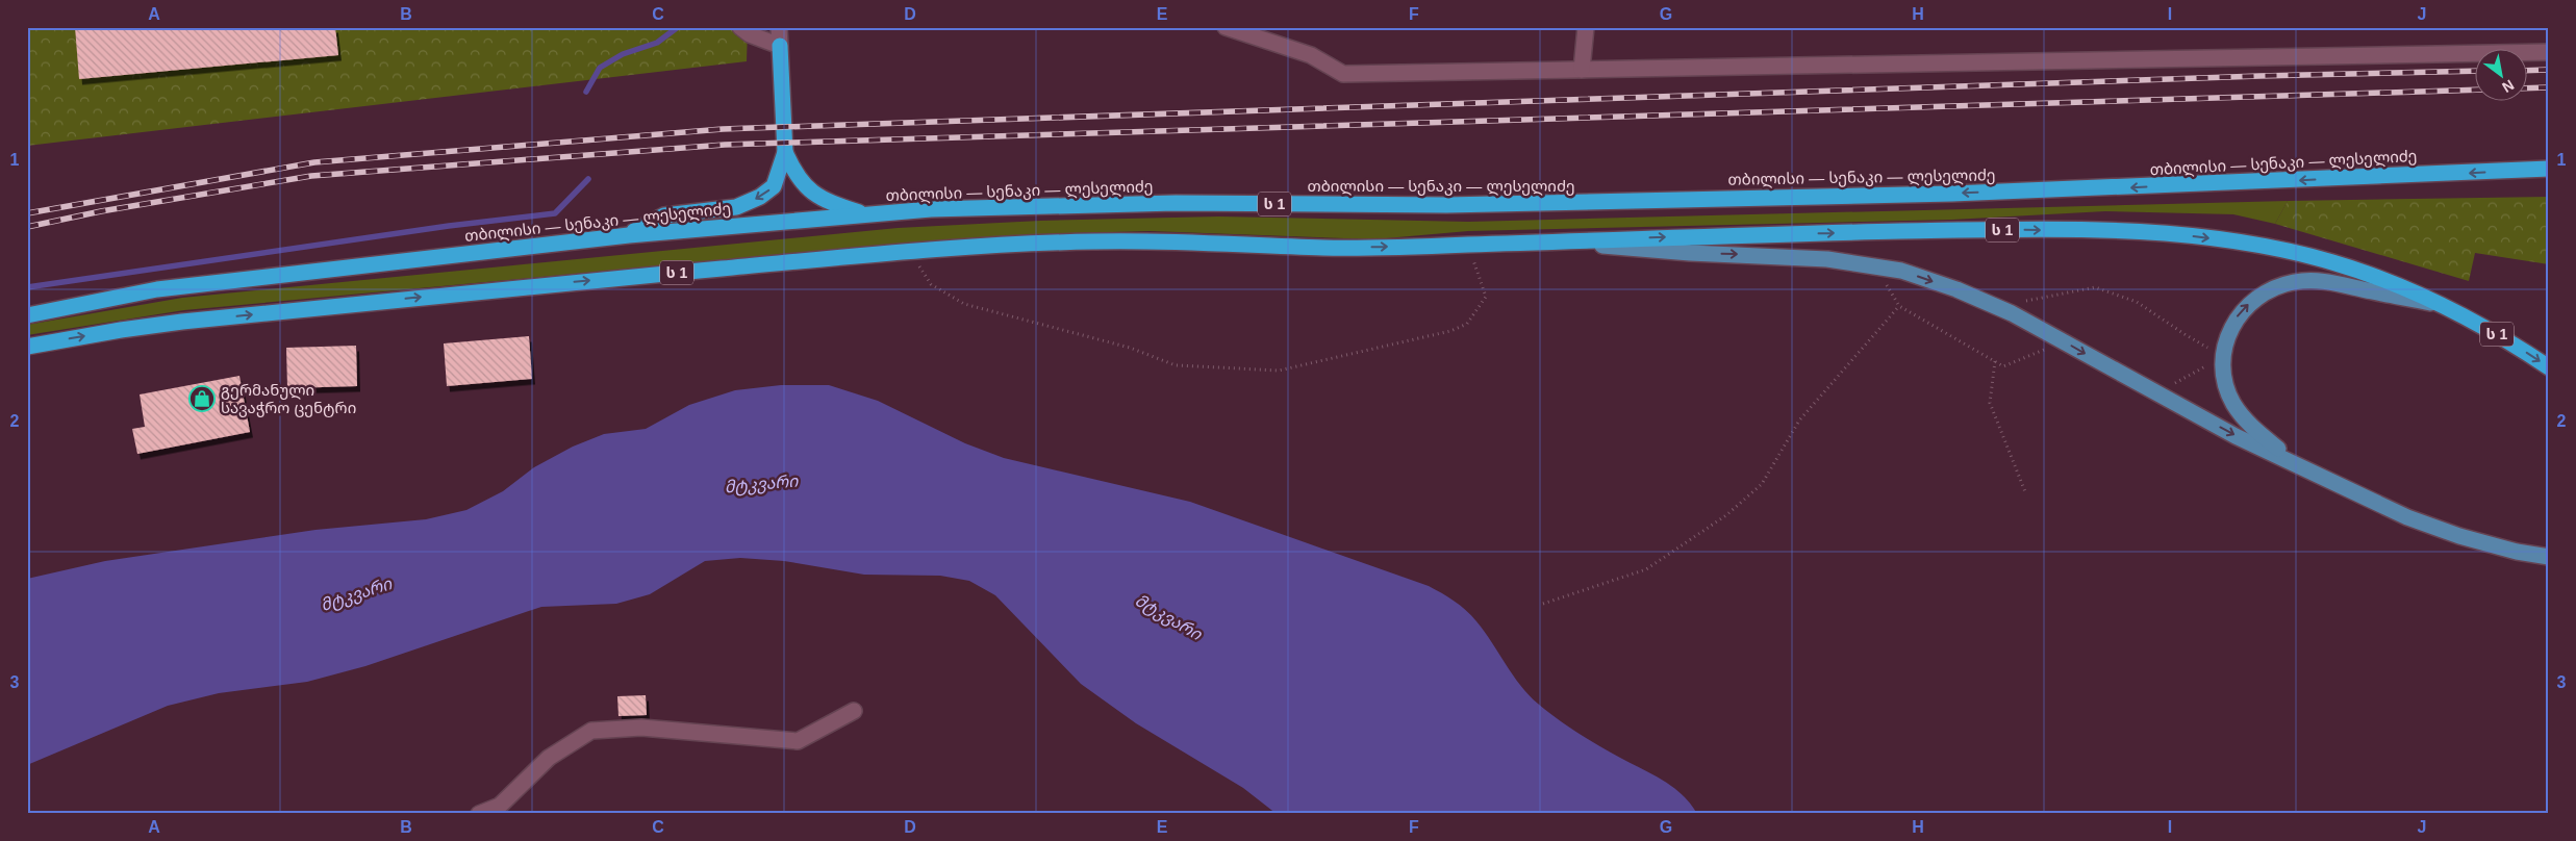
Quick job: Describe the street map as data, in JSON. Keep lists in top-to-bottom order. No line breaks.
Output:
{"streets":{"highway":["თბილისი — სენაკი — ლესელიძე","ს 1"]},"water":["მტკვარი"],"places":{"shop":["გერმანული სავაჭრო ცენტრი"]},"north":"bottom right","grid":{"columns":["A","B","C","D","E","F","G","H","I","J"],"rows":["1","2","3"]}}
